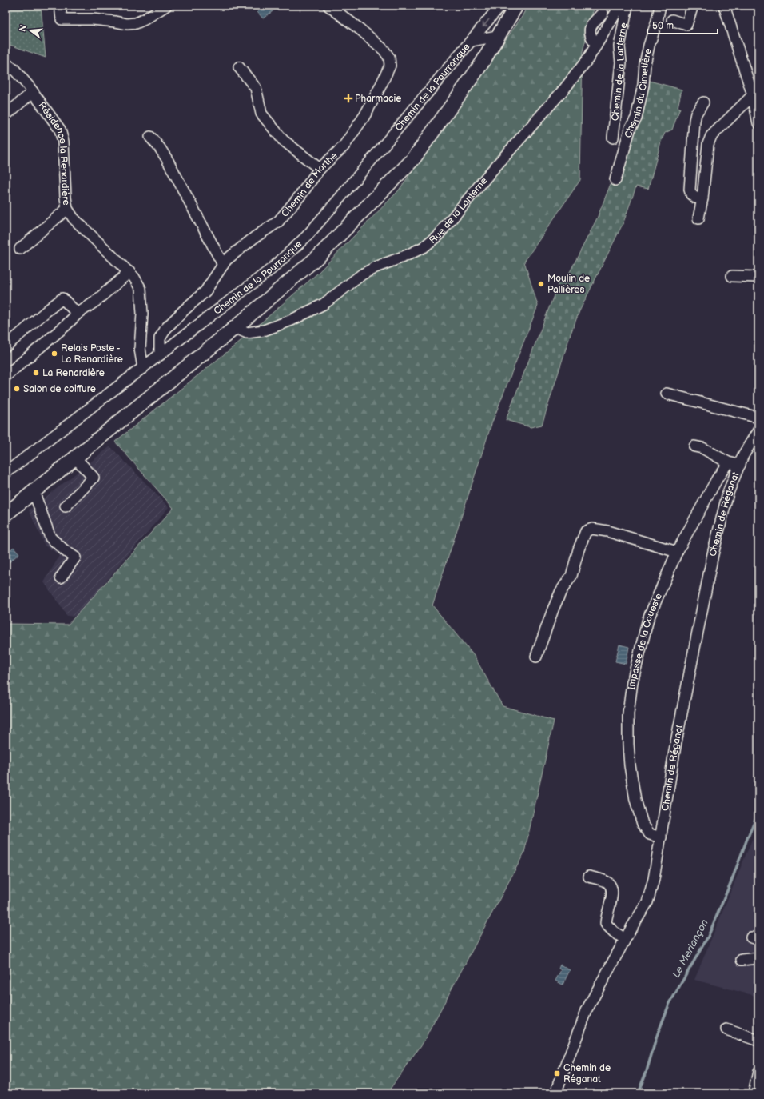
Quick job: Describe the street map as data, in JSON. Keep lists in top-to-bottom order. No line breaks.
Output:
{"streets":{"street":["Chemin de la Lanterne","Chemin de la Pourranque","Chemin du Cimetière","Résidence la Renardière","Chemin de Marthe","Rue de la Lanterne","Chemin de Réganat","Impasse de la Coueste"]},"crossings":[["Chemin de la Pourranque","Résidence la Renardière"],["Chemin de la Pourranque","Chemin de Marthe"],["Chemin de Réganat","Impasse de la Coueste"]],"water":["Le Merlançon"],"places":{"health":["Pharmacie"],"other":["Moulin de Pallières","Relais Poste - La Renardière","La Renardière","Salon de coiffure"],"transit":["Chemin de Réganat"]},"scale_bar":"50 m","north":"left"}
